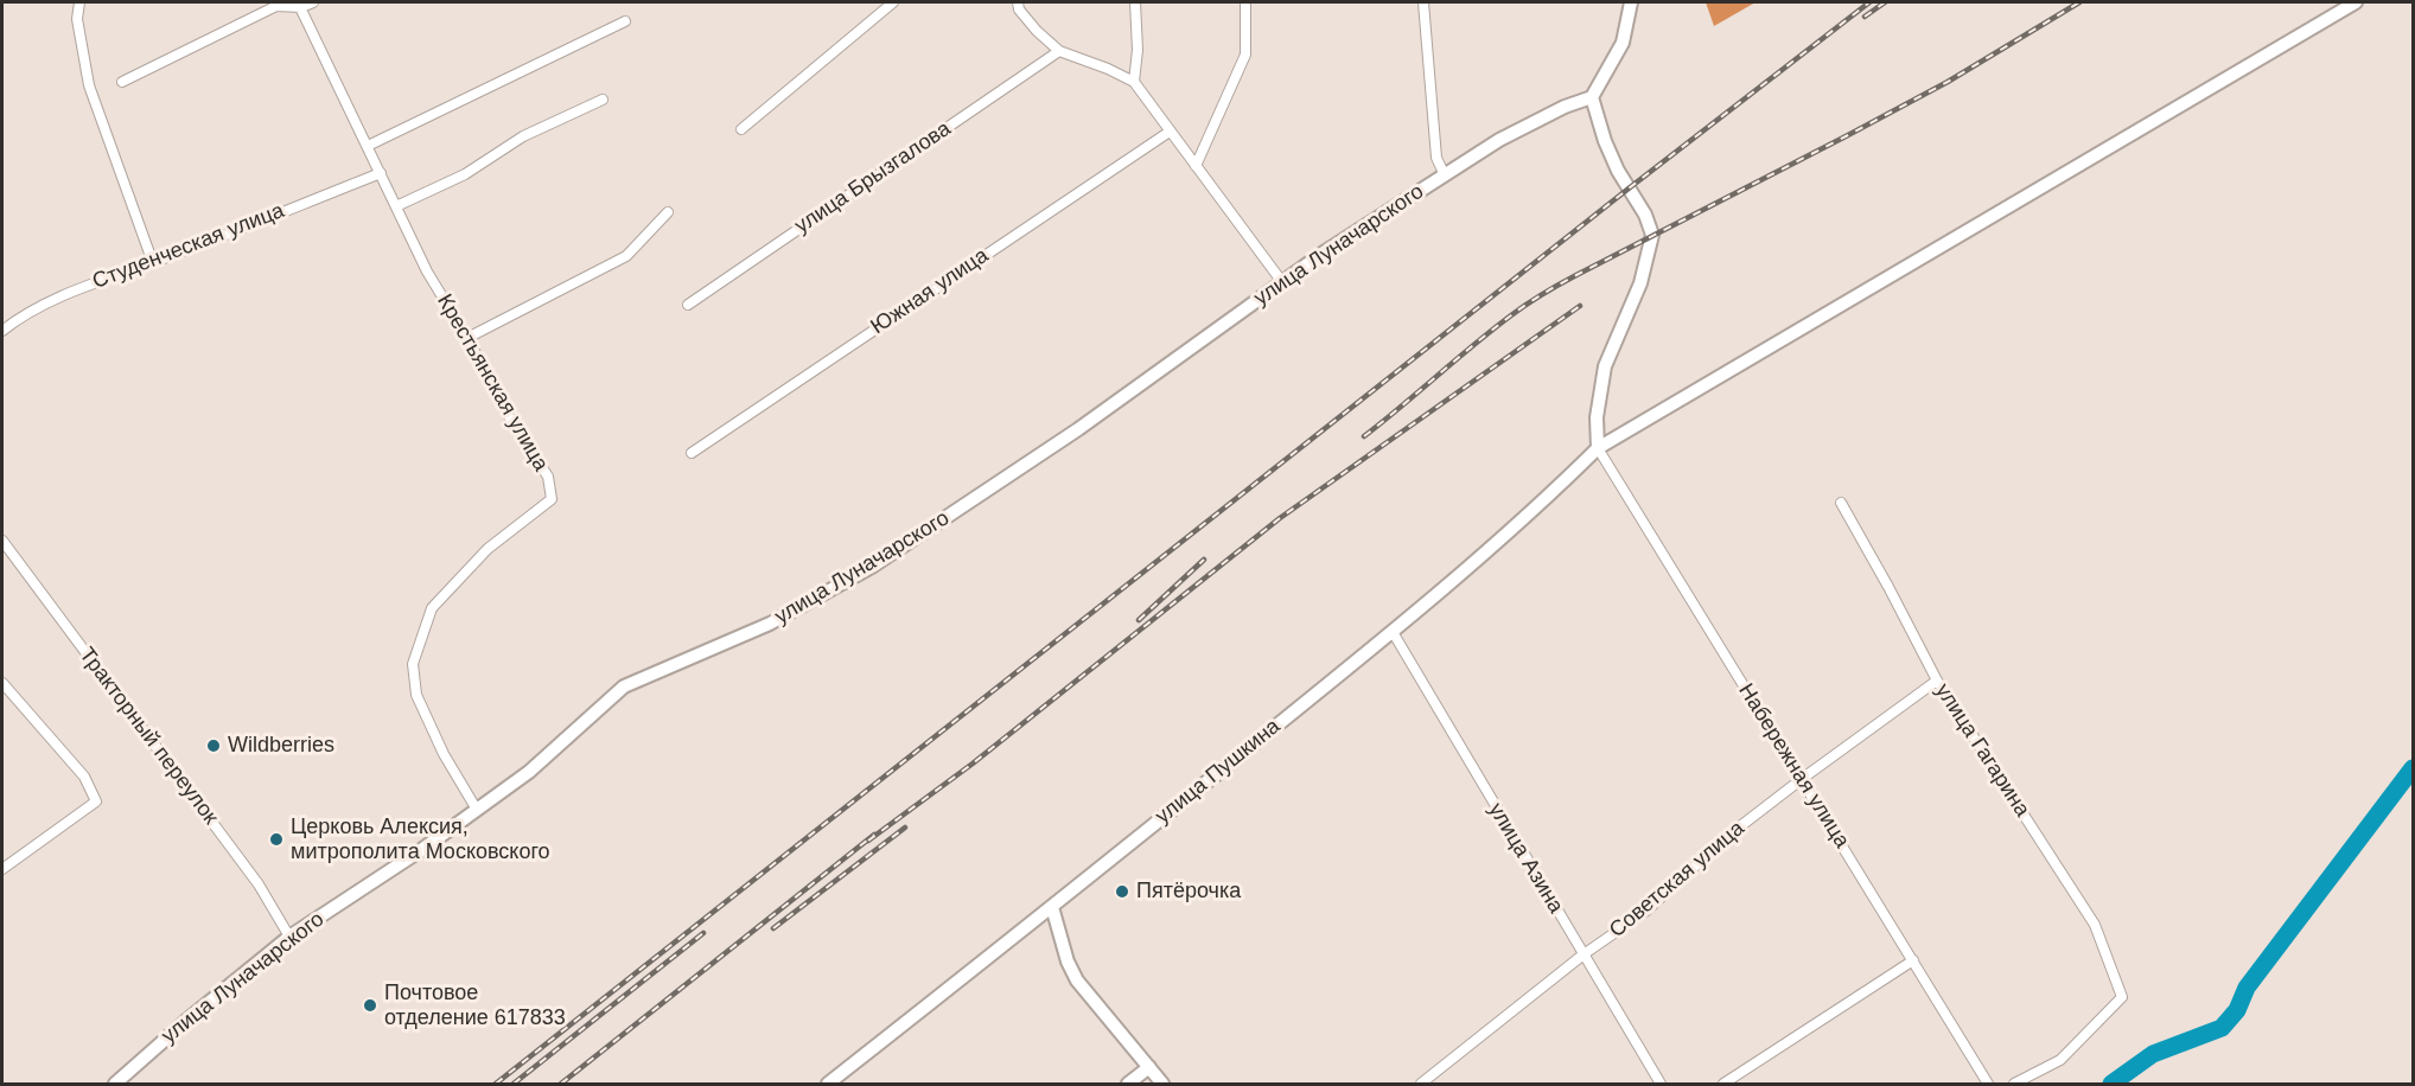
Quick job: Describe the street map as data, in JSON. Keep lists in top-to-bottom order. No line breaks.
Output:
{"streets":{"street":["улица Брызгалова","улица Луначарского","Студенческая улица","Южная улица","Крестьянская улица","Тракторный переулок","улица Гагарина","Набережная улица","улица Пушкина","улица Азина","Советская улица"]},"crossings":[["улица Луначарского","Крестьянская улица"],["улица Луначарского","Тракторный переулок"],["Студенческая улица","Крестьянская улица"],["улица Гагарина","Советская улица"],["Набережная улица","улица Пушкина"],["Набережная улица","Советская улица"],["улица Пушкина","улица Азина"],["улица Азина","Советская улица"]],"places":["Wildberries","Церковь Алексия, митрополита Московского","Пятёрочка","Почтовое отделение 617833"]}
